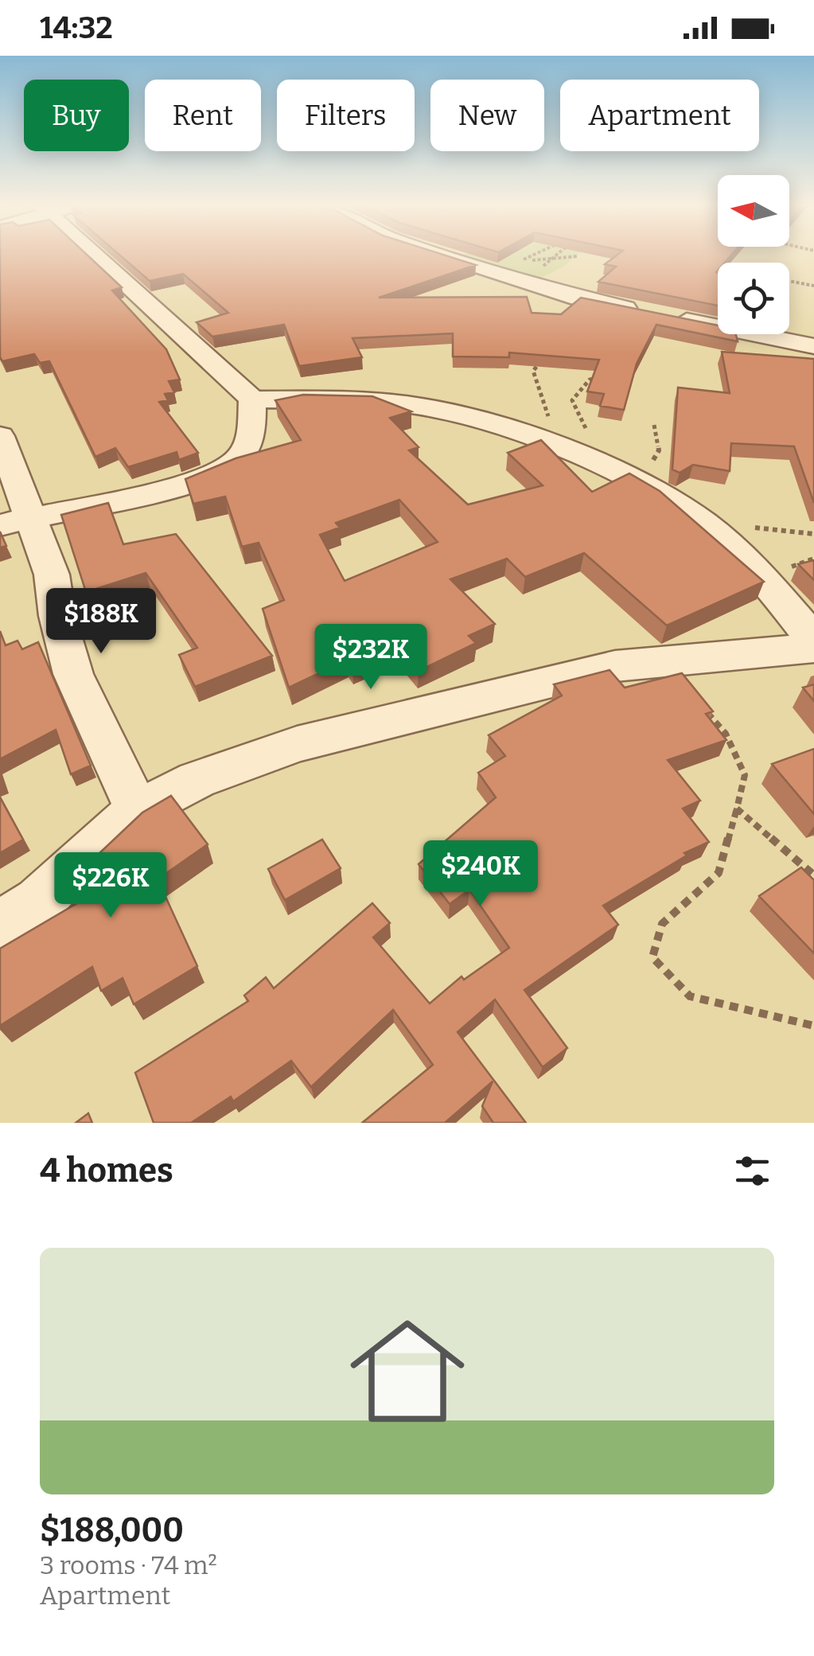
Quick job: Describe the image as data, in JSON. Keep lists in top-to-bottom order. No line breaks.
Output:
{"north":"left","page":{"status":"14:32","chip":["Buy","Rent","Filters","New","Apartment"],"price":["$188K","$232K","$240K","$226K"],"heading":"4 homes","list":[{"name":"$188,000","note":"3 rooms · 74 m² · Apartment"}]}}
